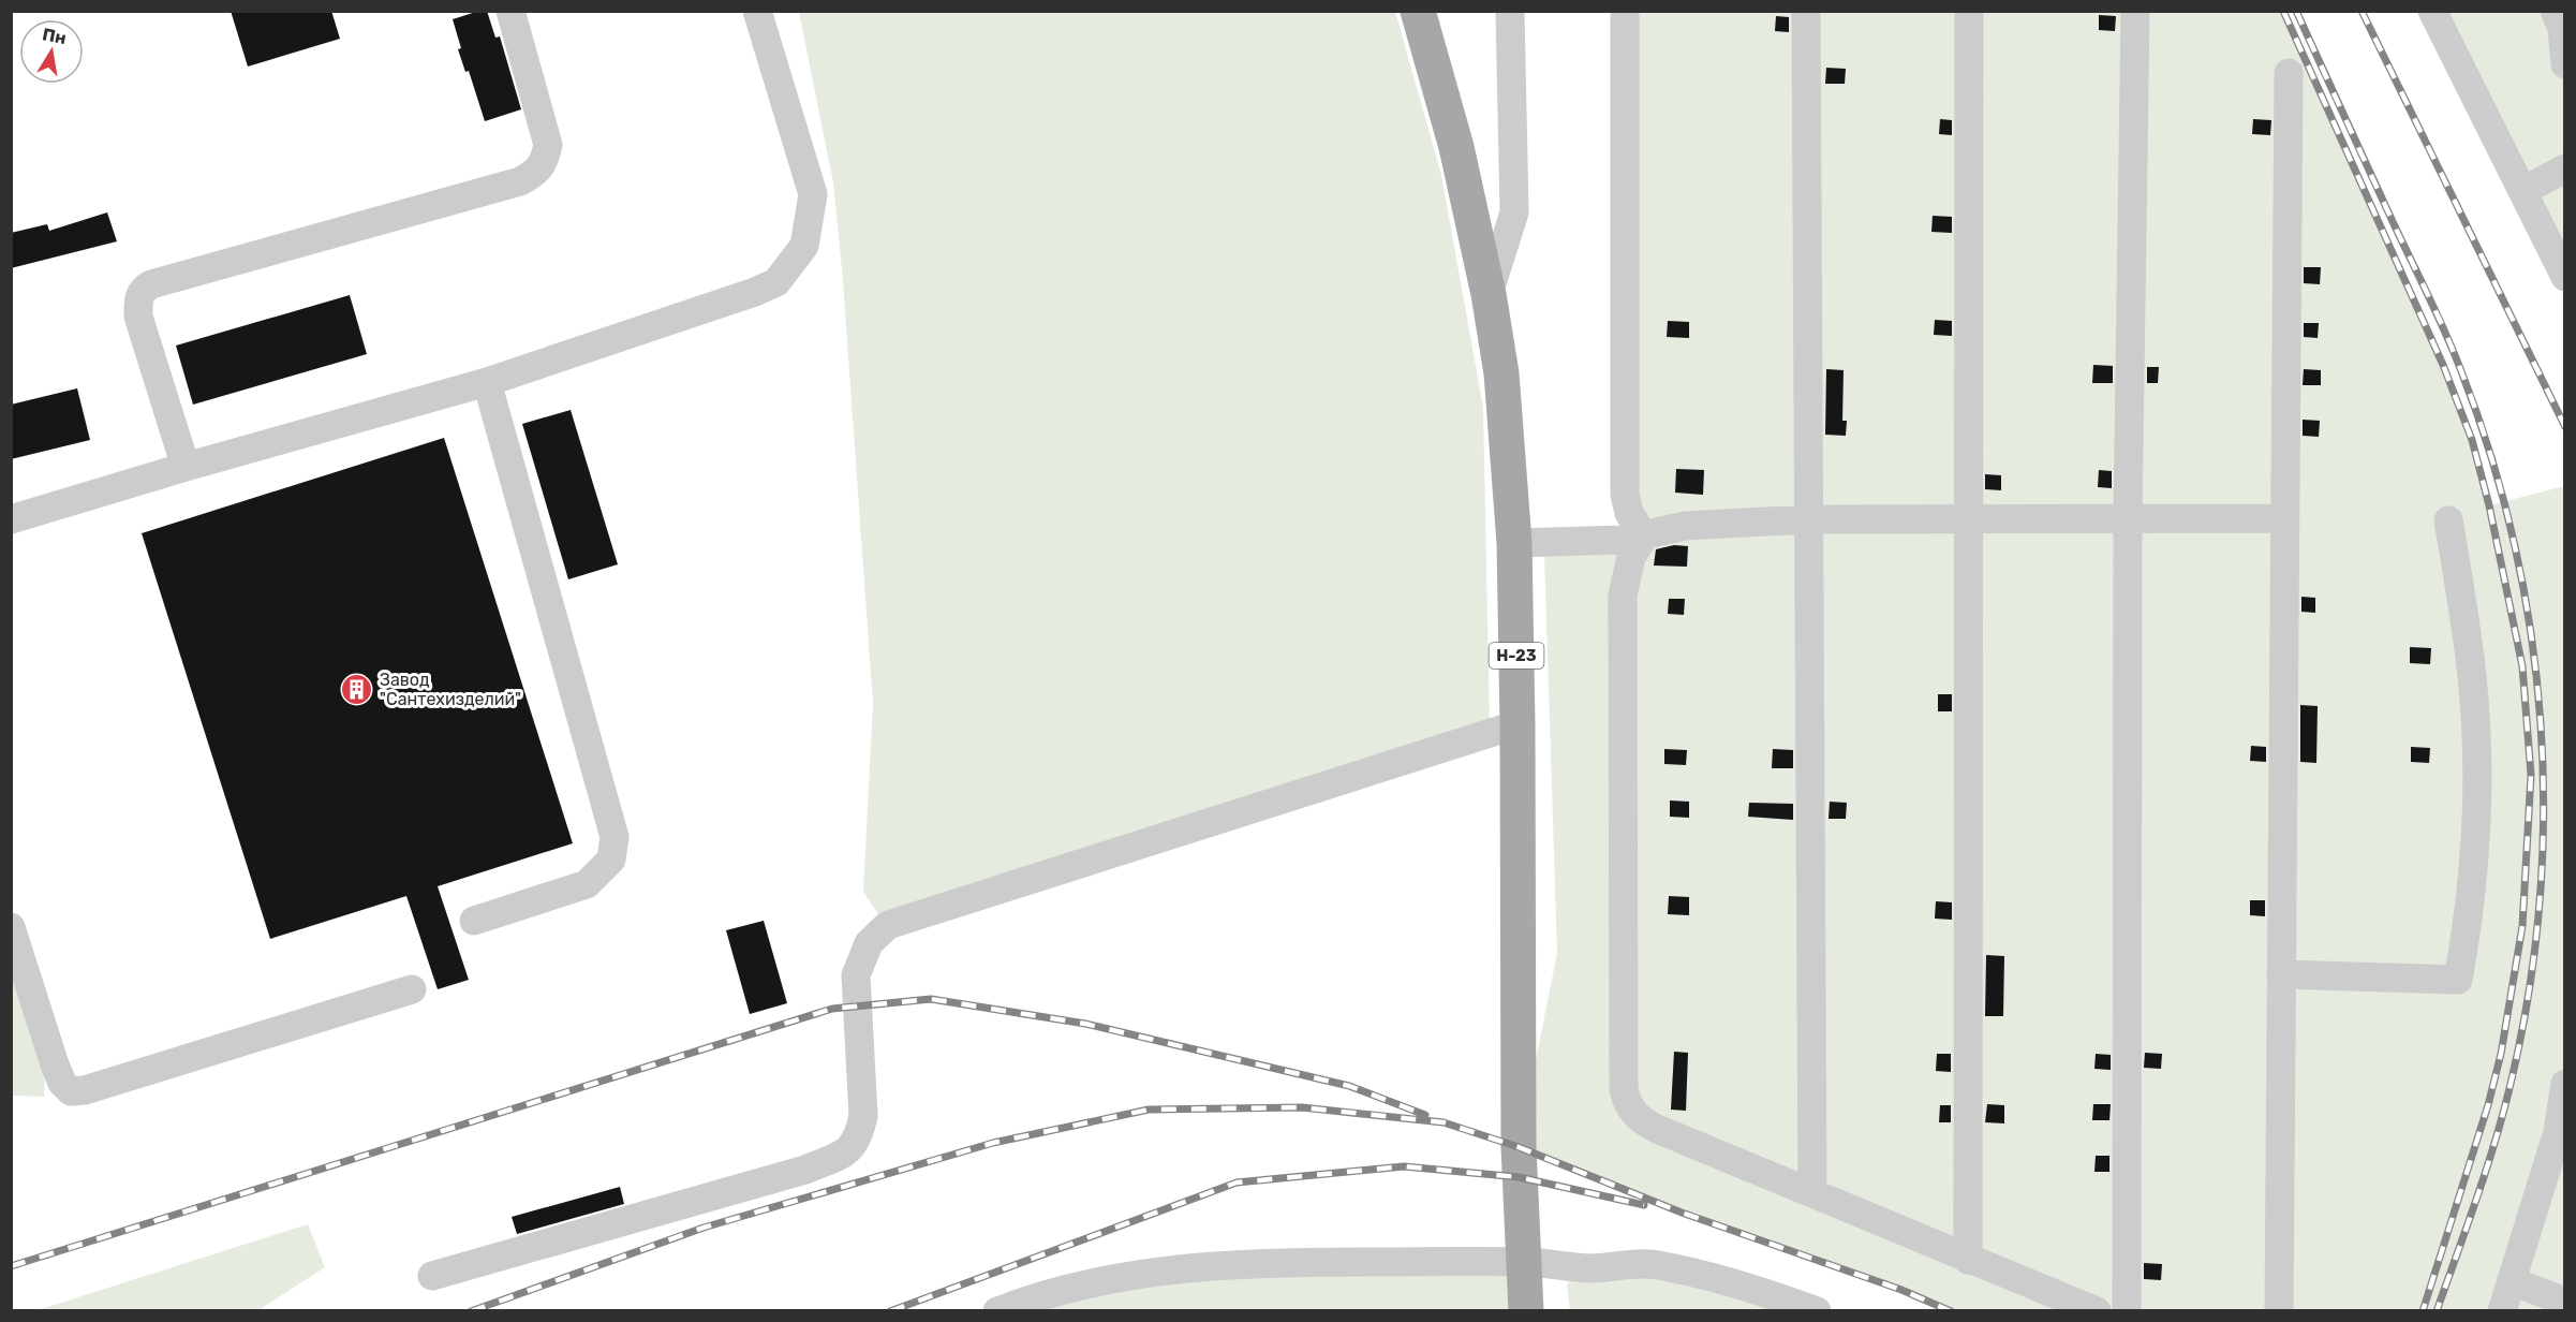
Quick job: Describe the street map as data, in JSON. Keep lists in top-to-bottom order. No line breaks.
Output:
{"streets":{"main road":["Н-23"]},"places":{"building":["Завод \"Сантехизделий\""]},"north":"top"}
